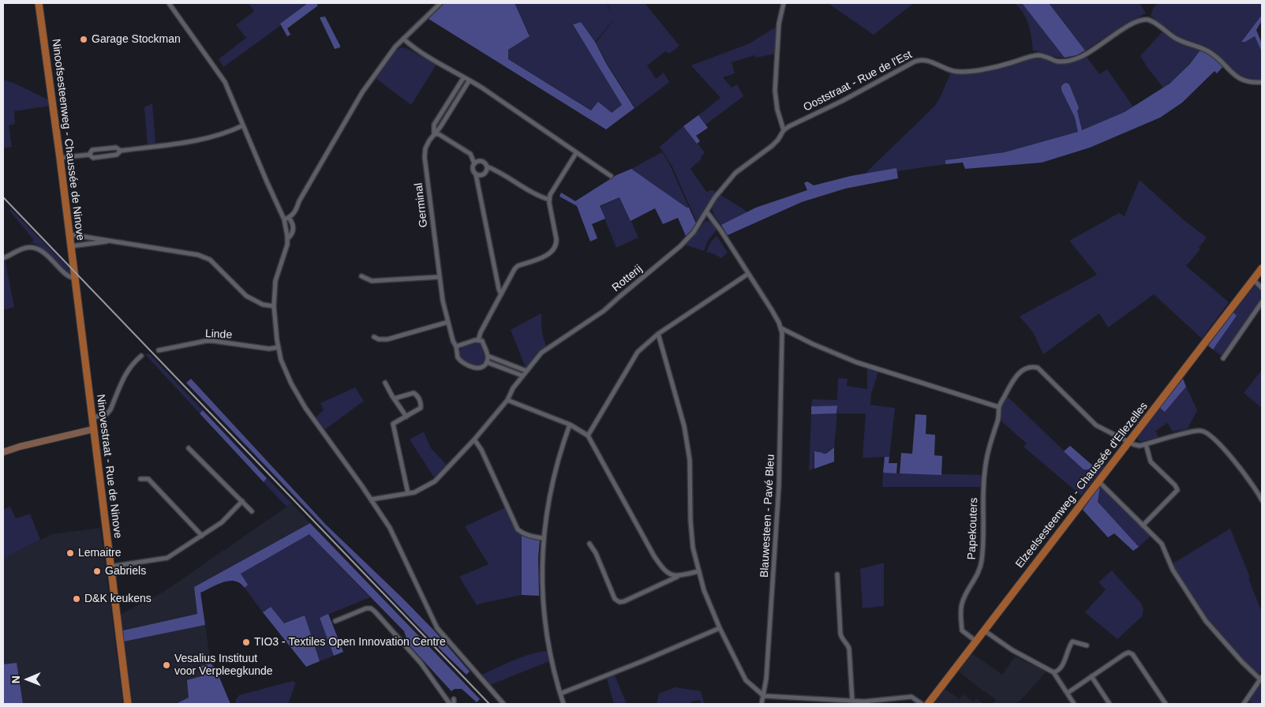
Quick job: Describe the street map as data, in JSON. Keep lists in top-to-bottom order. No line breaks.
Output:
{"streets":{"main road":["Ninoofsesteenweg - Chaussée de Ninove","Ninovestraat - Rue de Ninove","Elzeelsesteenweg - Chaussée d'Ellezelles"],"street":["Ooststraat - Rue de l'Est","Germinal","Rotterij","Linde","Blauwesteen - Pavé Bleu","Papekouters"]},"crossings":[["Ooststraat - Rue de l'Est","Rotterij"],["Ninoofsesteenweg - Chaussée de Ninove","Ninovestraat - Rue de Ninove"],["Elzeelsesteenweg - Chaussée d'Ellezelles","Papekouters"]],"places":["Garage Stockman","Lemaitre","Gabriels","D&K keukens","TIO3 - Textiles Open Innovation Centre","Vesalius Instituut voor Verpleegkunde"],"north":"left"}
